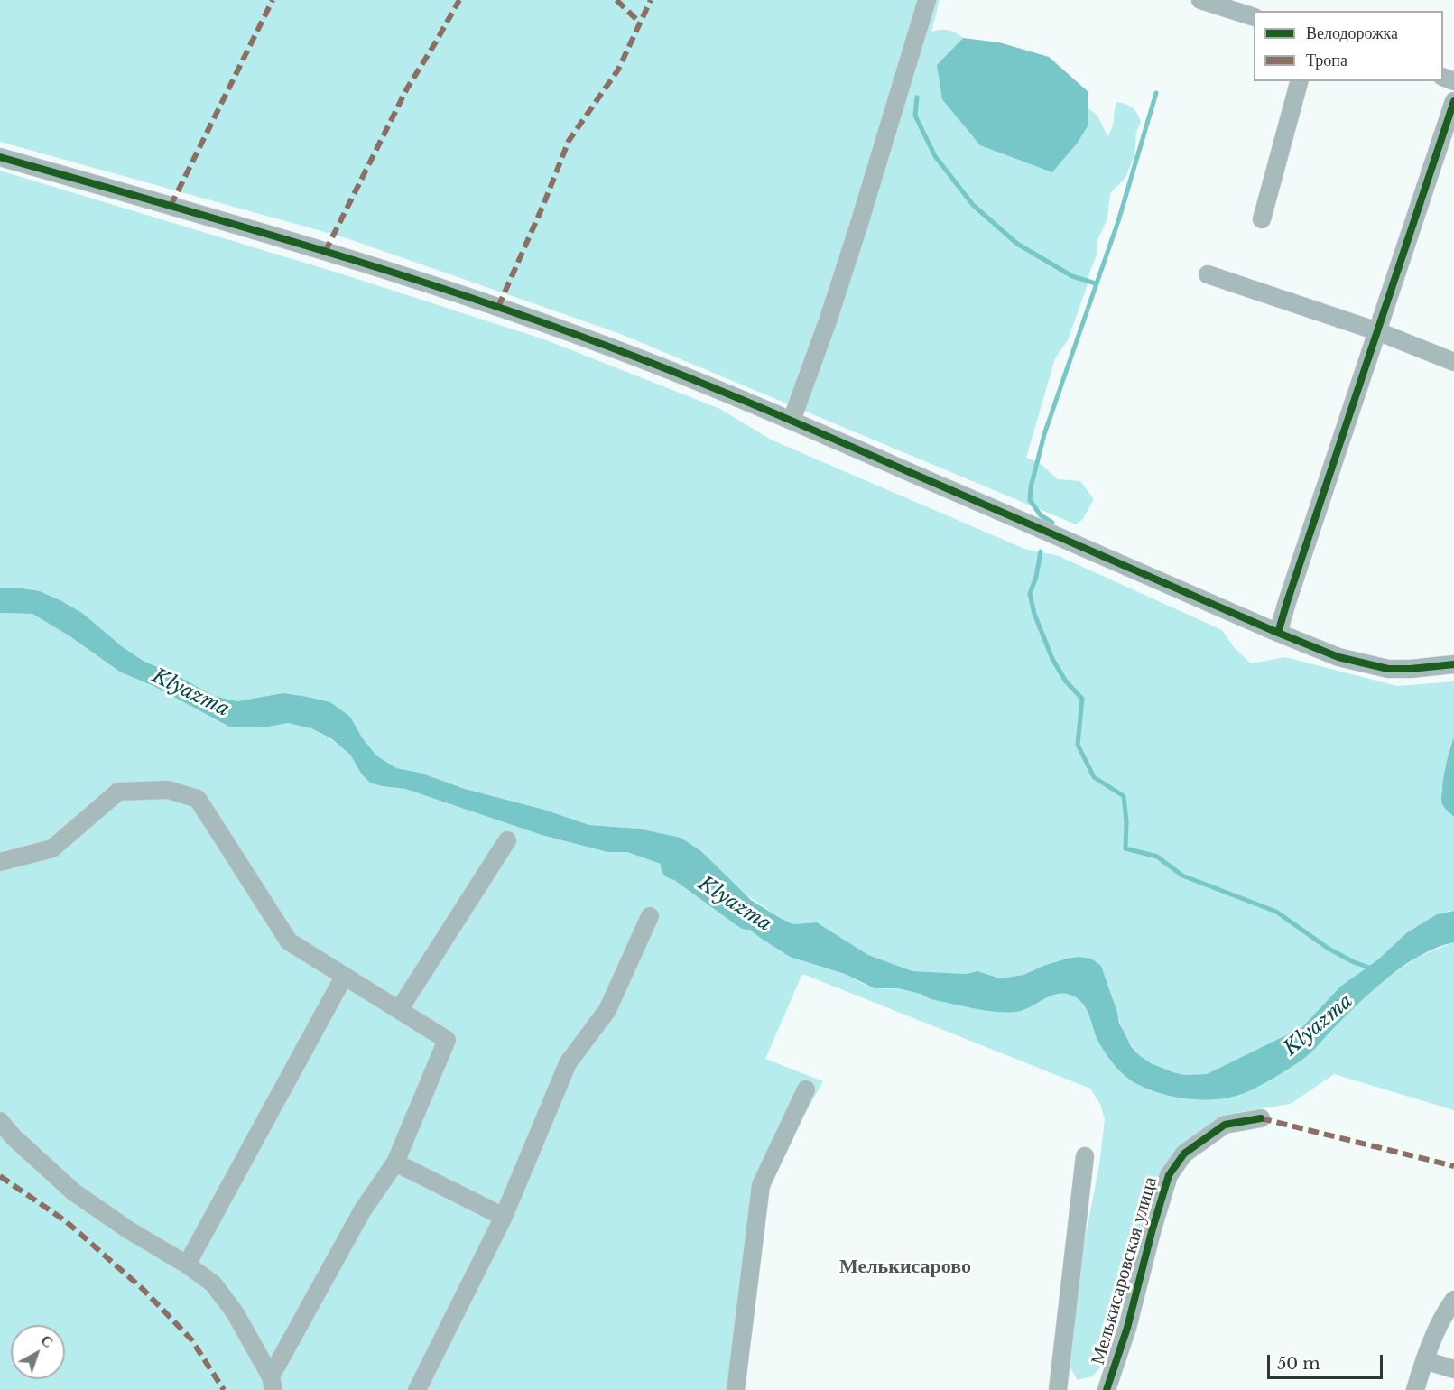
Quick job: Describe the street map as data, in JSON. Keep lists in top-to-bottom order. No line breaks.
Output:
{"streets":{"street":["Мелькисаровская улица"]},"districts":["Мелькисарово"],"water":["Klyazma"],"legend":["Велодорожка","Тропа"],"scale_bar":"50 m","north":"top right"}
